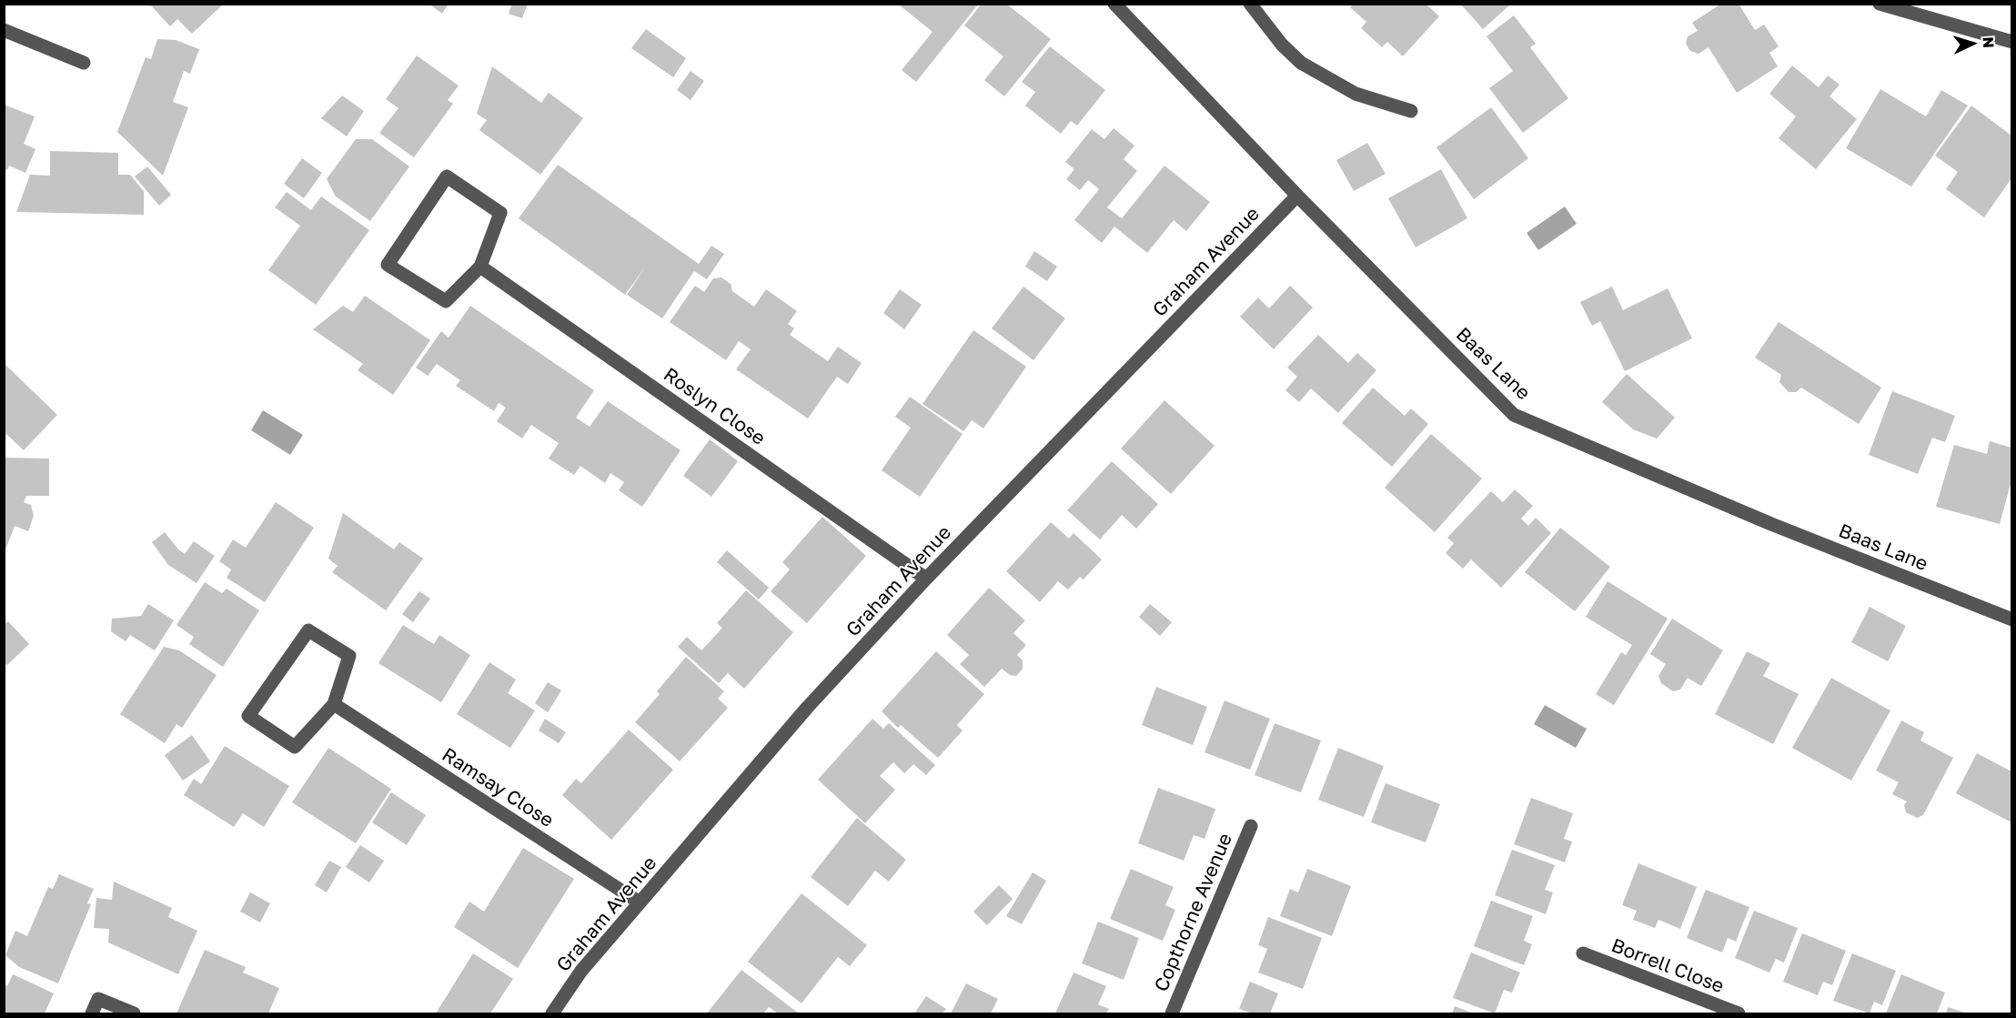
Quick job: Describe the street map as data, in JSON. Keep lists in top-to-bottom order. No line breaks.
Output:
{"streets":{"street":["Graham Avenue","Baas Lane","Roslyn Close","Ramsay Close","Copthorne Avenue","Borrell Close"]},"crossings":[["Graham Avenue","Baas Lane"],["Graham Avenue","Roslyn Close"],["Graham Avenue","Ramsay Close"]],"north":"right"}
